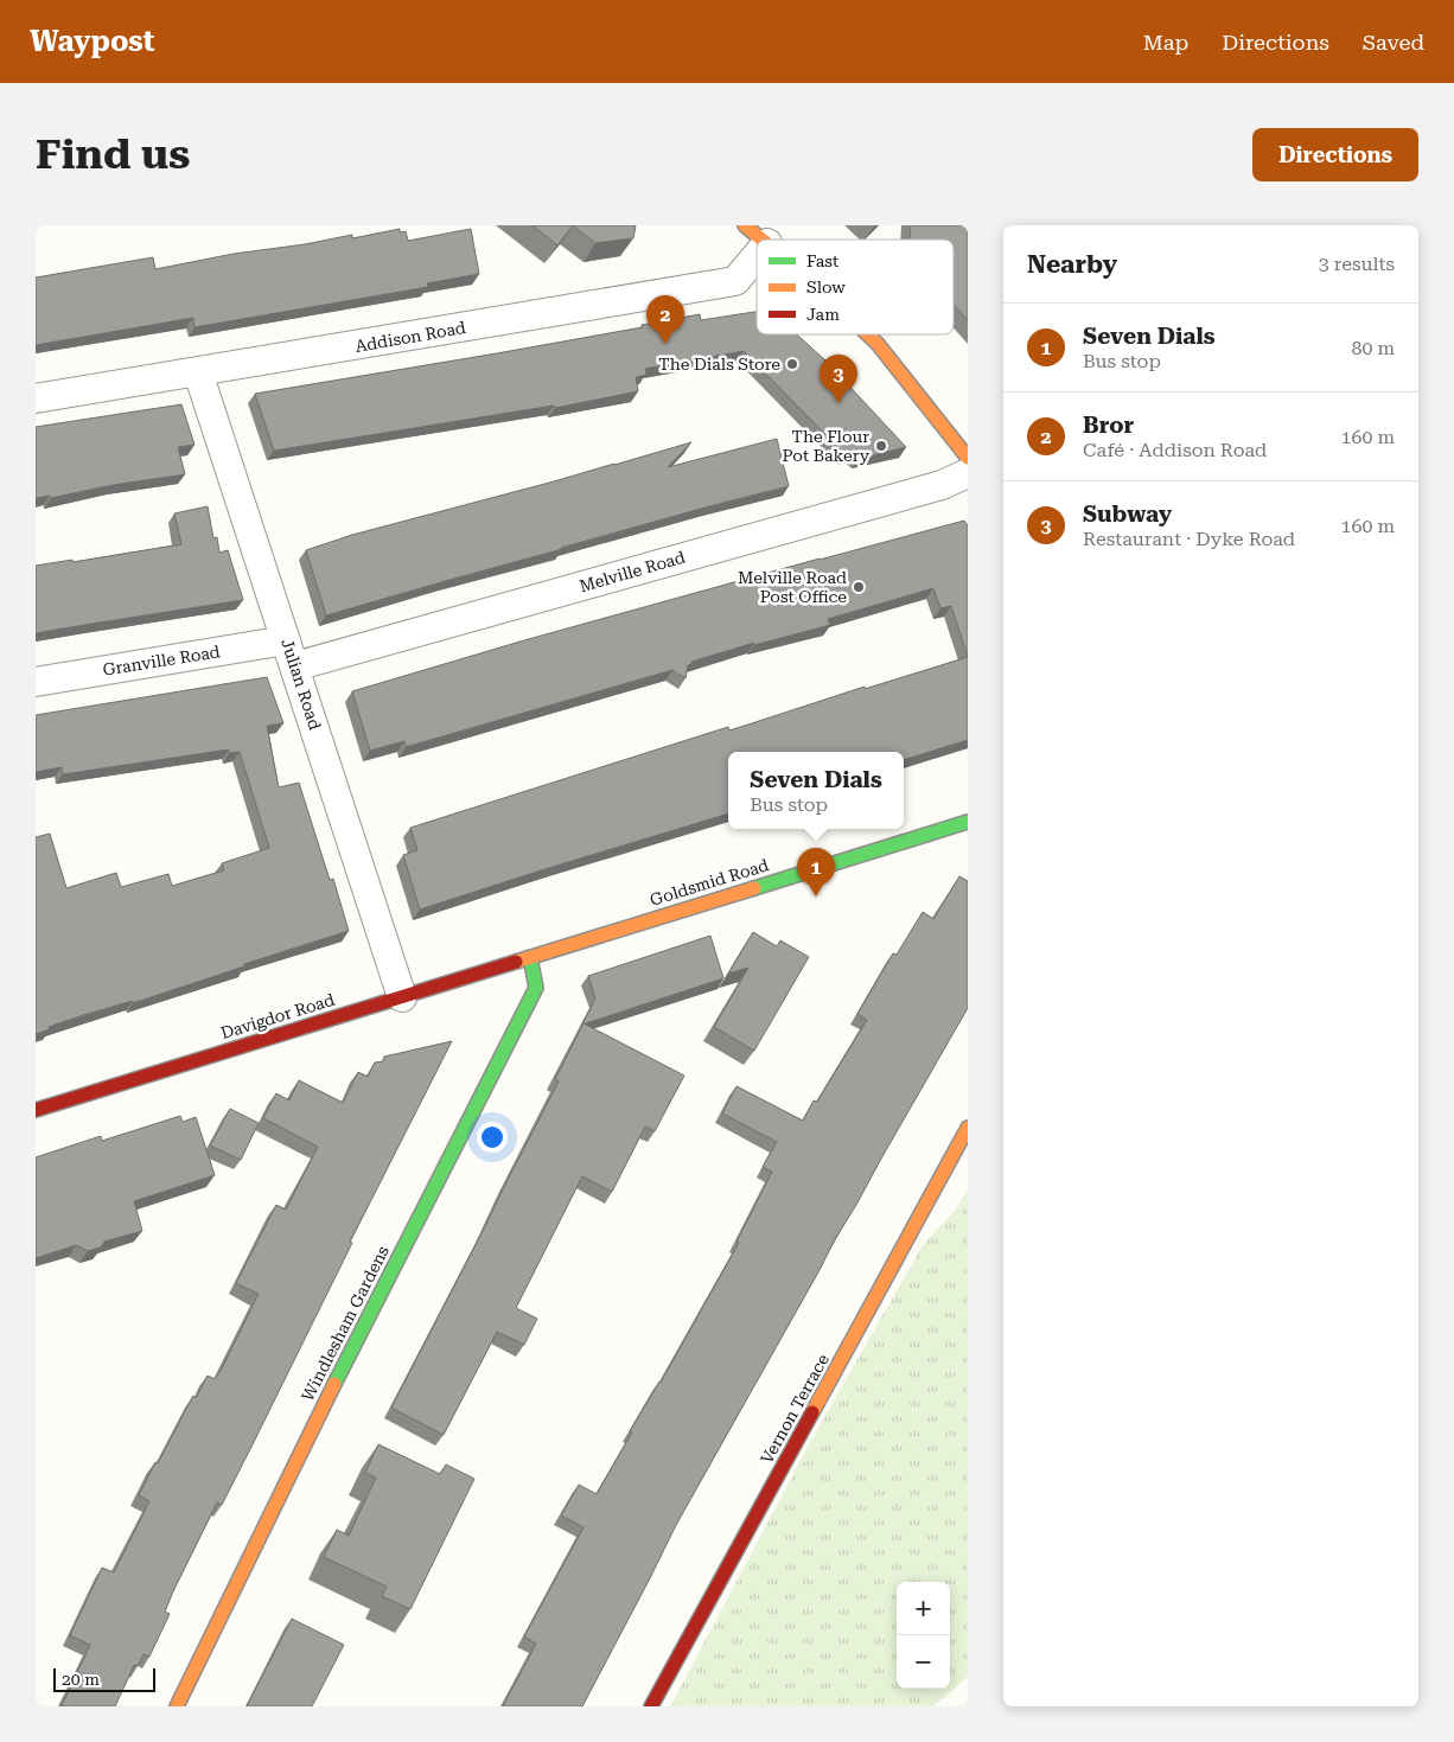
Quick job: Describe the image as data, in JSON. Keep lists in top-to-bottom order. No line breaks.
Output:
{"streets":{"main road":["Goldsmid Road","Davigdor Road","Windlesham Gardens","Vernon Terrace"],"street":["Addison Road","Melville Road","Granville Road","Julian Road"]},"crossings":[["Addison Road","Julian Road"],["Melville Road","Granville Road"],["Melville Road","Julian Road"],["Granville Road","Julian Road"],["Julian Road","Davigdor Road"],["Goldsmid Road","Davigdor Road"],["Goldsmid Road","Windlesham Gardens"],["Davigdor Road","Windlesham Gardens"]],"places":["The Dials Store","The Flour Pot Bakery","Melville Road Post Office"],"legend":["Fast","Slow","Jam"],"scale_bar":"20 m","page":{"header":"Waypost","nav":["Map","Directions","Saved"],"buttons":"Directions","title":"Find us","heading":["Nearby","3 results"],"pins":["2","3","1"],"list":[{"mark":"1","name":"Seven Dials","note":"Bus stop","value":"80 m"},{"mark":"2","name":"Bror","note":"Café · Addison Road","value":"160 m"},{"mark":"3","name":"Subway","note":"Restaurant · Dyke Road","value":"160 m"}],"popup":["Seven Dials","Bus stop"],"map_buttons":["+","−"],"scale":"20 m"}}
